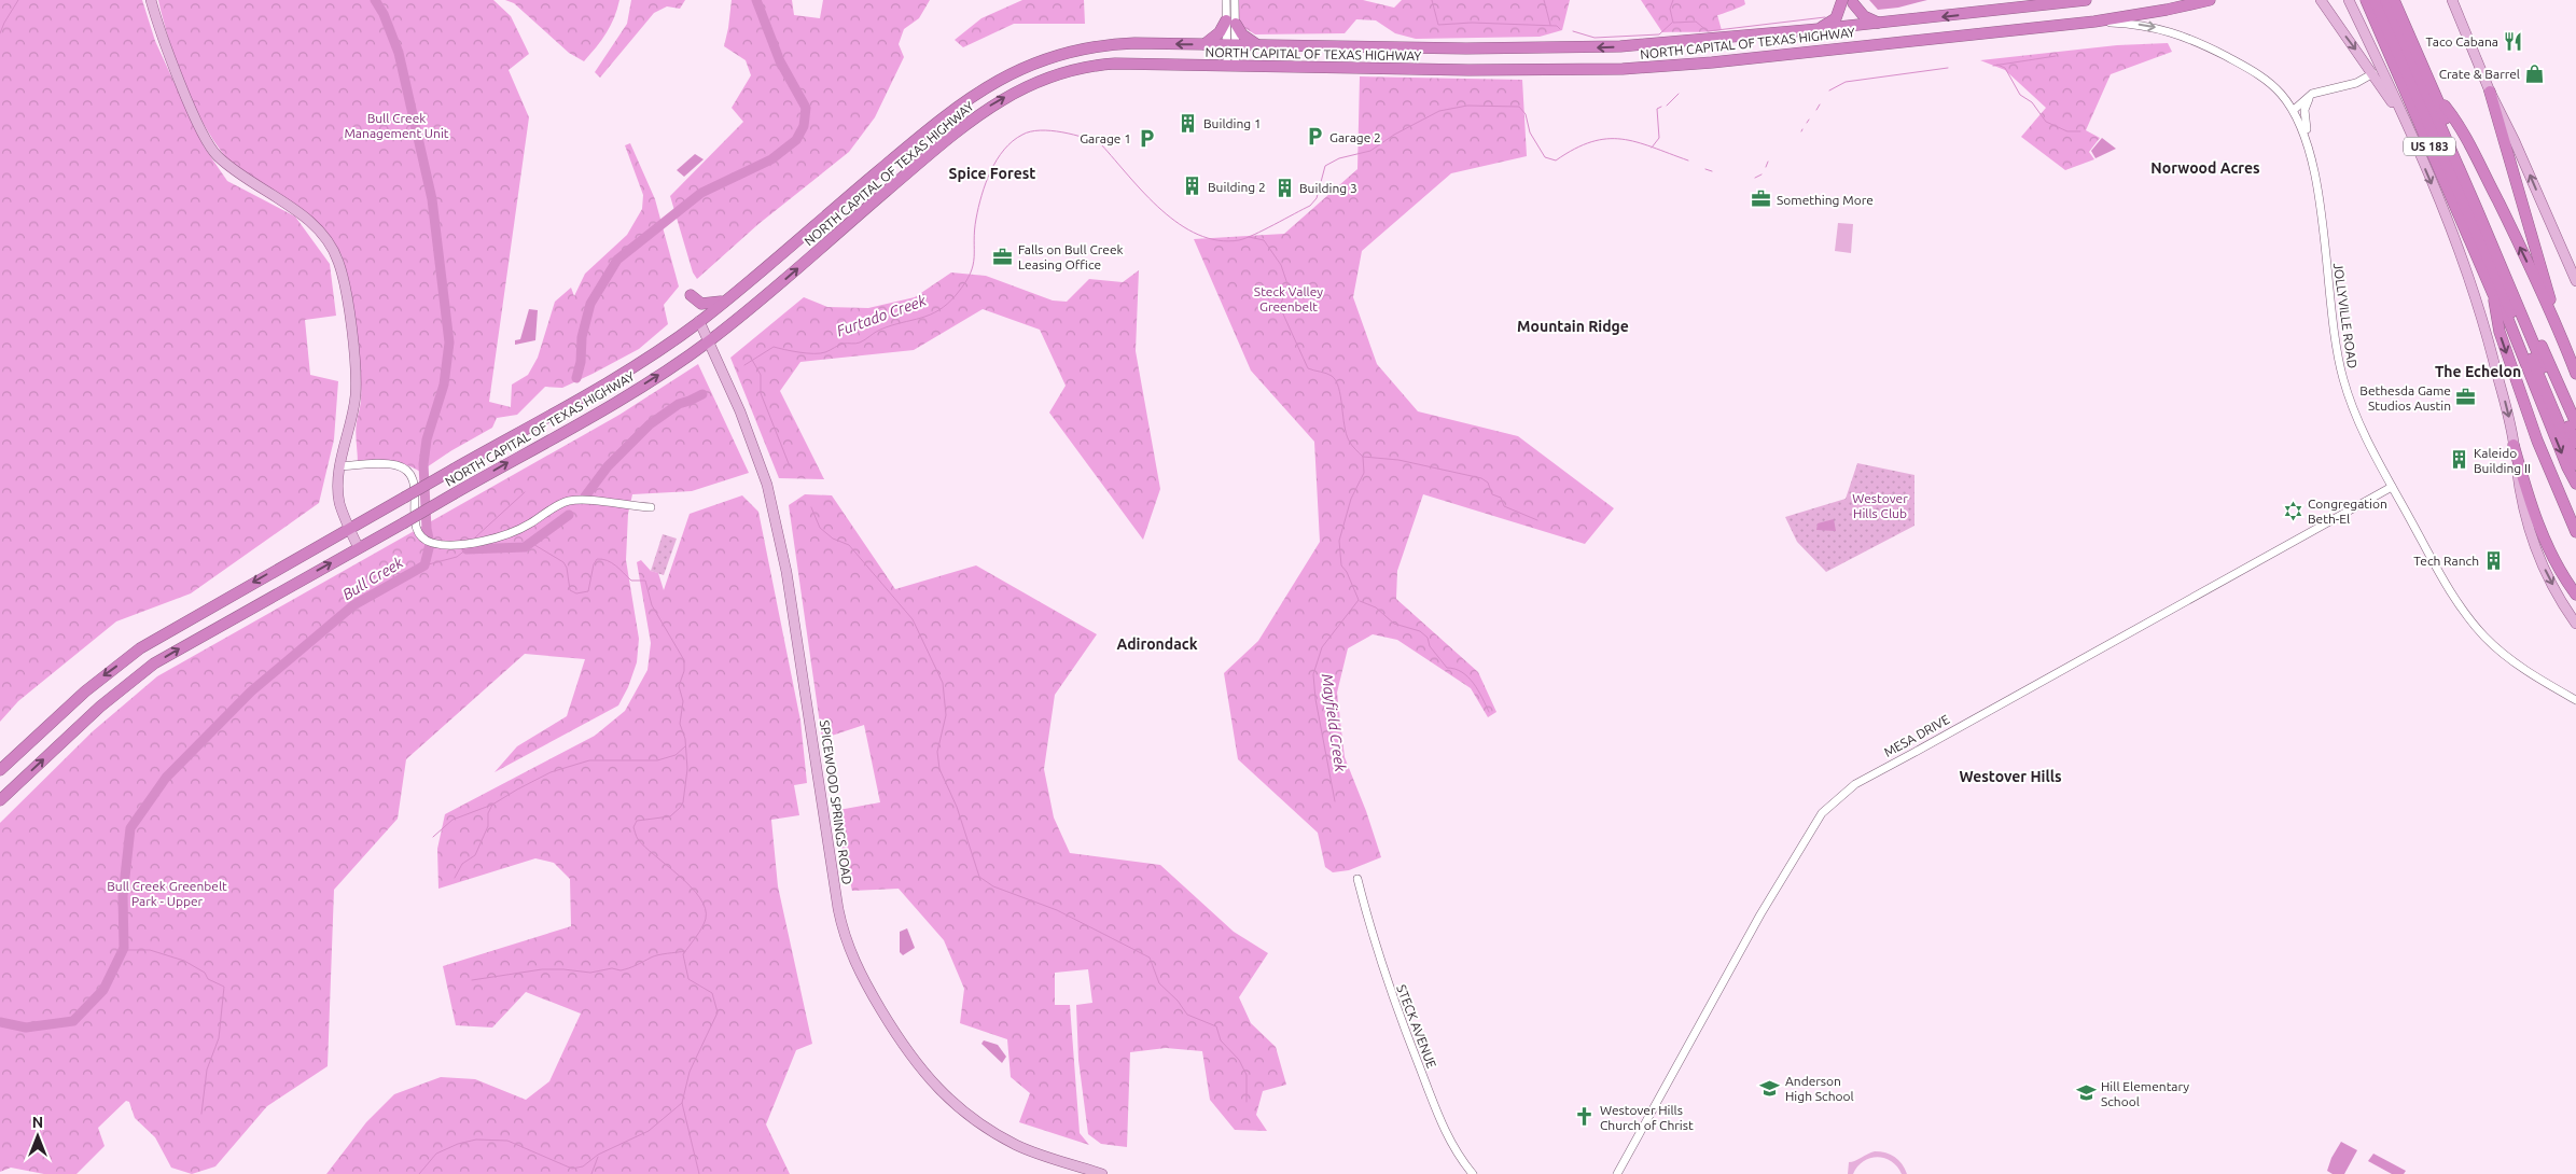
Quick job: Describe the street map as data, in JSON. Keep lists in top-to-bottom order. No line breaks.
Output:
{"streets":{"highway":["NORTH CAPITAL OF TEXAS HIGHWAY","US 183"],"main road":["SPICEWOOD SPRINGS ROAD"],"street":["JOLLYVILLE ROAD","MESA DRIVE","STECK AVENUE"]},"crossings":[["NORTH CAPITAL OF TEXAS HIGHWAY","JOLLYVILLE ROAD"],["NORTH CAPITAL OF TEXAS HIGHWAY","SPICEWOOD SPRINGS ROAD"],["JOLLYVILLE ROAD","MESA DRIVE"]],"districts":["Norwood Acres","Spice Forest","Mountain Ridge","The Echelon","Adirondack","Westover Hills"],"water":["Furtado Creek","Bull Creek","Mayfield Creek"],"parks":["Bull Creek Management Unit","Steck Valley Greenbelt","Westover Hills Club","Bull Creek Greenbelt Park - Upper"],"places":{"restaurant":["Taco Cabana"],"shop":["Crate & Barrel"],"building":["Building 1","Building 2","Building 3","Kaleido Building II","Tech Ranch"],"parking":["Garage 2","Garage 1"],"office":["Something More","Falls on Bull Creek Leasing Office","Bethesda Game Studios Austin"],"synagogue":["Congregation Beth-El"],"school or university":["Anderson High School","Hill Elementary School"],"church":["Westover Hills Church of Christ"]},"north":"top"}
